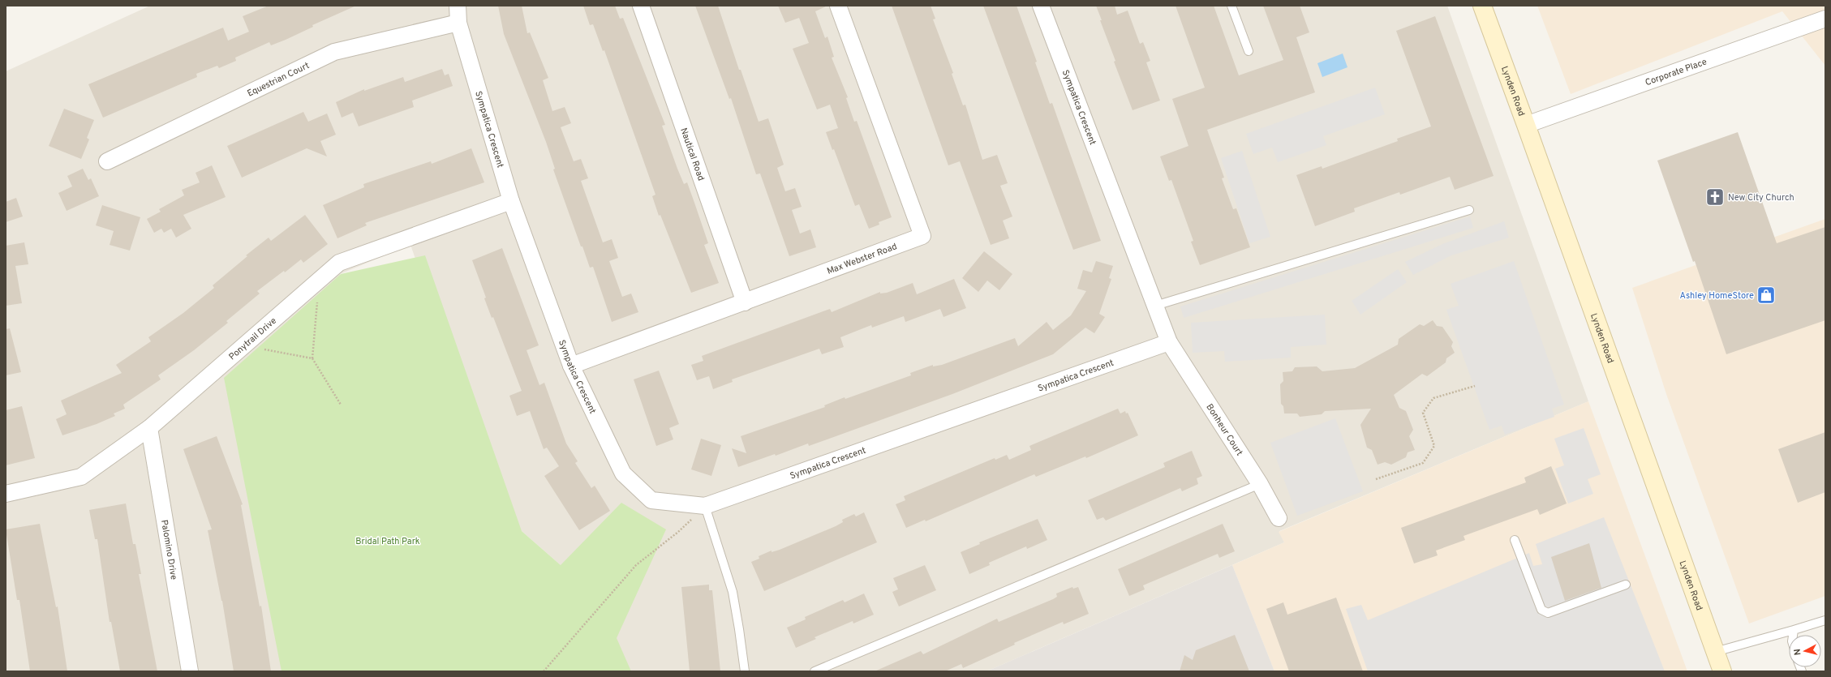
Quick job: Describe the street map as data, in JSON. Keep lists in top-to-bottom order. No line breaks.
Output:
{"streets":{"main road":["Lynden Road"],"street":["Corporate Place","Equestrian Court","Sympatica Crescent","Nautical Road","Max Webster Road","Ponytrail Drive","Bonheur Court","Palomino Drive"]},"crossings":[["Corporate Place","Lynden Road"],["Equestrian Court","Sympatica Crescent"],["Sympatica Crescent","Max Webster Road"],["Sympatica Crescent","Ponytrail Drive"],["Sympatica Crescent","Bonheur Court"],["Nautical Road","Max Webster Road"],["Ponytrail Drive","Palomino Drive"]],"parks":["Bridal Path Park"],"places":{"church":["New City Church"],"shop":["Ashley HomeStore"]},"north":"left"}
